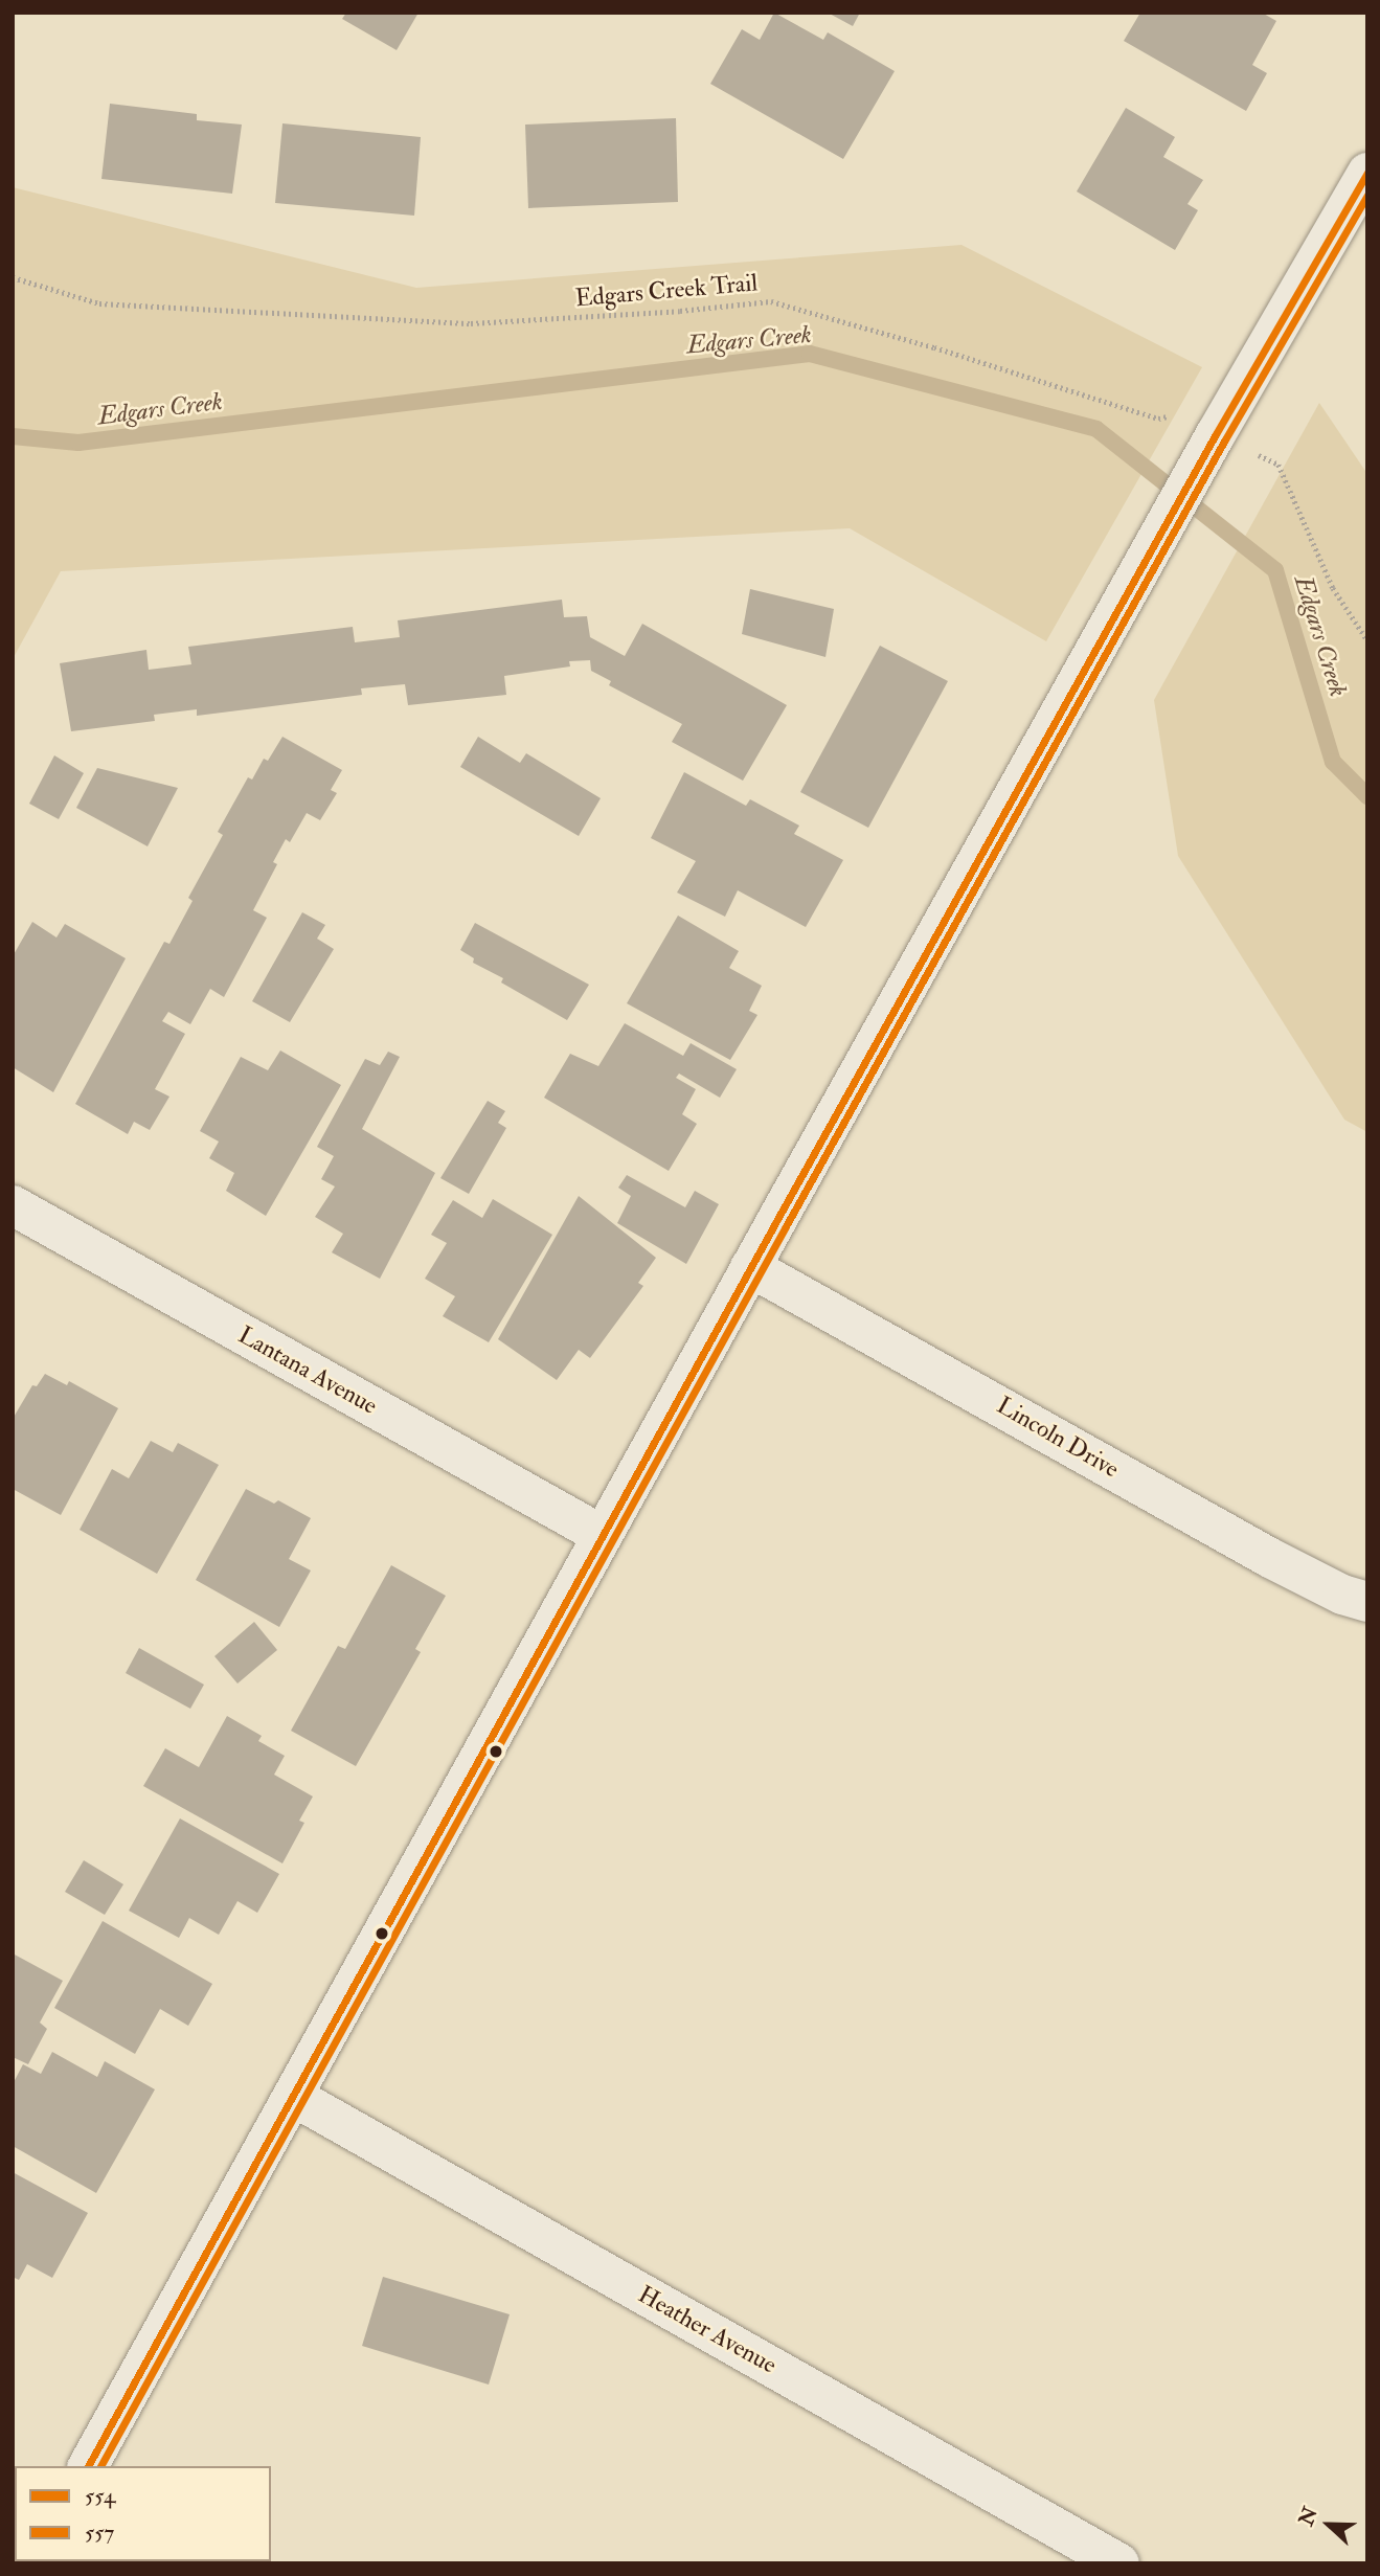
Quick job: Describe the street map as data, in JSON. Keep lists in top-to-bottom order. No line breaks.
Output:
{"streets":{"street":["Lantana Avenue","Lincoln Drive","Heather Avenue"],"path":["Edgars Creek Trail"]},"water":["Edgars Creek"],"lines":["transit line 554","transit line 557"],"legend":["554","557"],"north":"left"}
